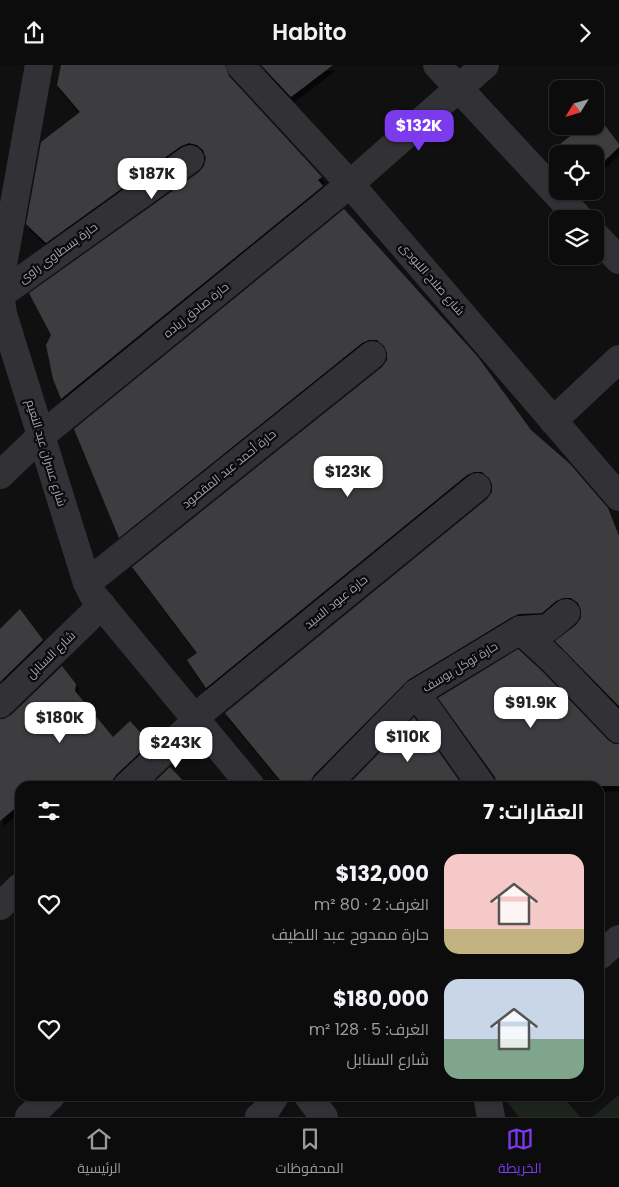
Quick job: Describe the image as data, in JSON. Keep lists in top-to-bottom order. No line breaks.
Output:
{"streets":{"street":["حارة بسطاوى راوى","شارع صلاح اللبودى","حارة صادق زياده","شارع عسران عبد النعيم","حارة أحمد عبد المقصود","حارة عبود السيد","شارع السنابل","حارة توكل يوسف"]},"crossings":[["حارة بسطاوى راوى","شارع عسران عبد النعيم"],["شارع صلاح اللبودى","حارة صادق زياده"],["حارة صادق زياده","شارع عسران عبد النعيم"],["شارع عسران عبد النعيم","حارة أحمد عبد المقصود"],["شارع عسران عبد النعيم","حارة عبود السيد"],["شارع عسران عبد النعيم","شارع السنابل"]],"north":"bottom left","page":{"header":"Habito","price":["$132K","$187K","$123K","$91.9K","$180K","$110K","$243K"],"heading":"العقارات: 7","list":[{"name":"$132,000","note":"الغرف: 2 · 80 m² · حارة ممدوح عبد اللطيف"},{"name":"$180,000","note":"الغرف: 5 · 128 m² · شارع السنابل"}],"tabs":["الخريطة","المحفوظات","الرئيسية"]}}
